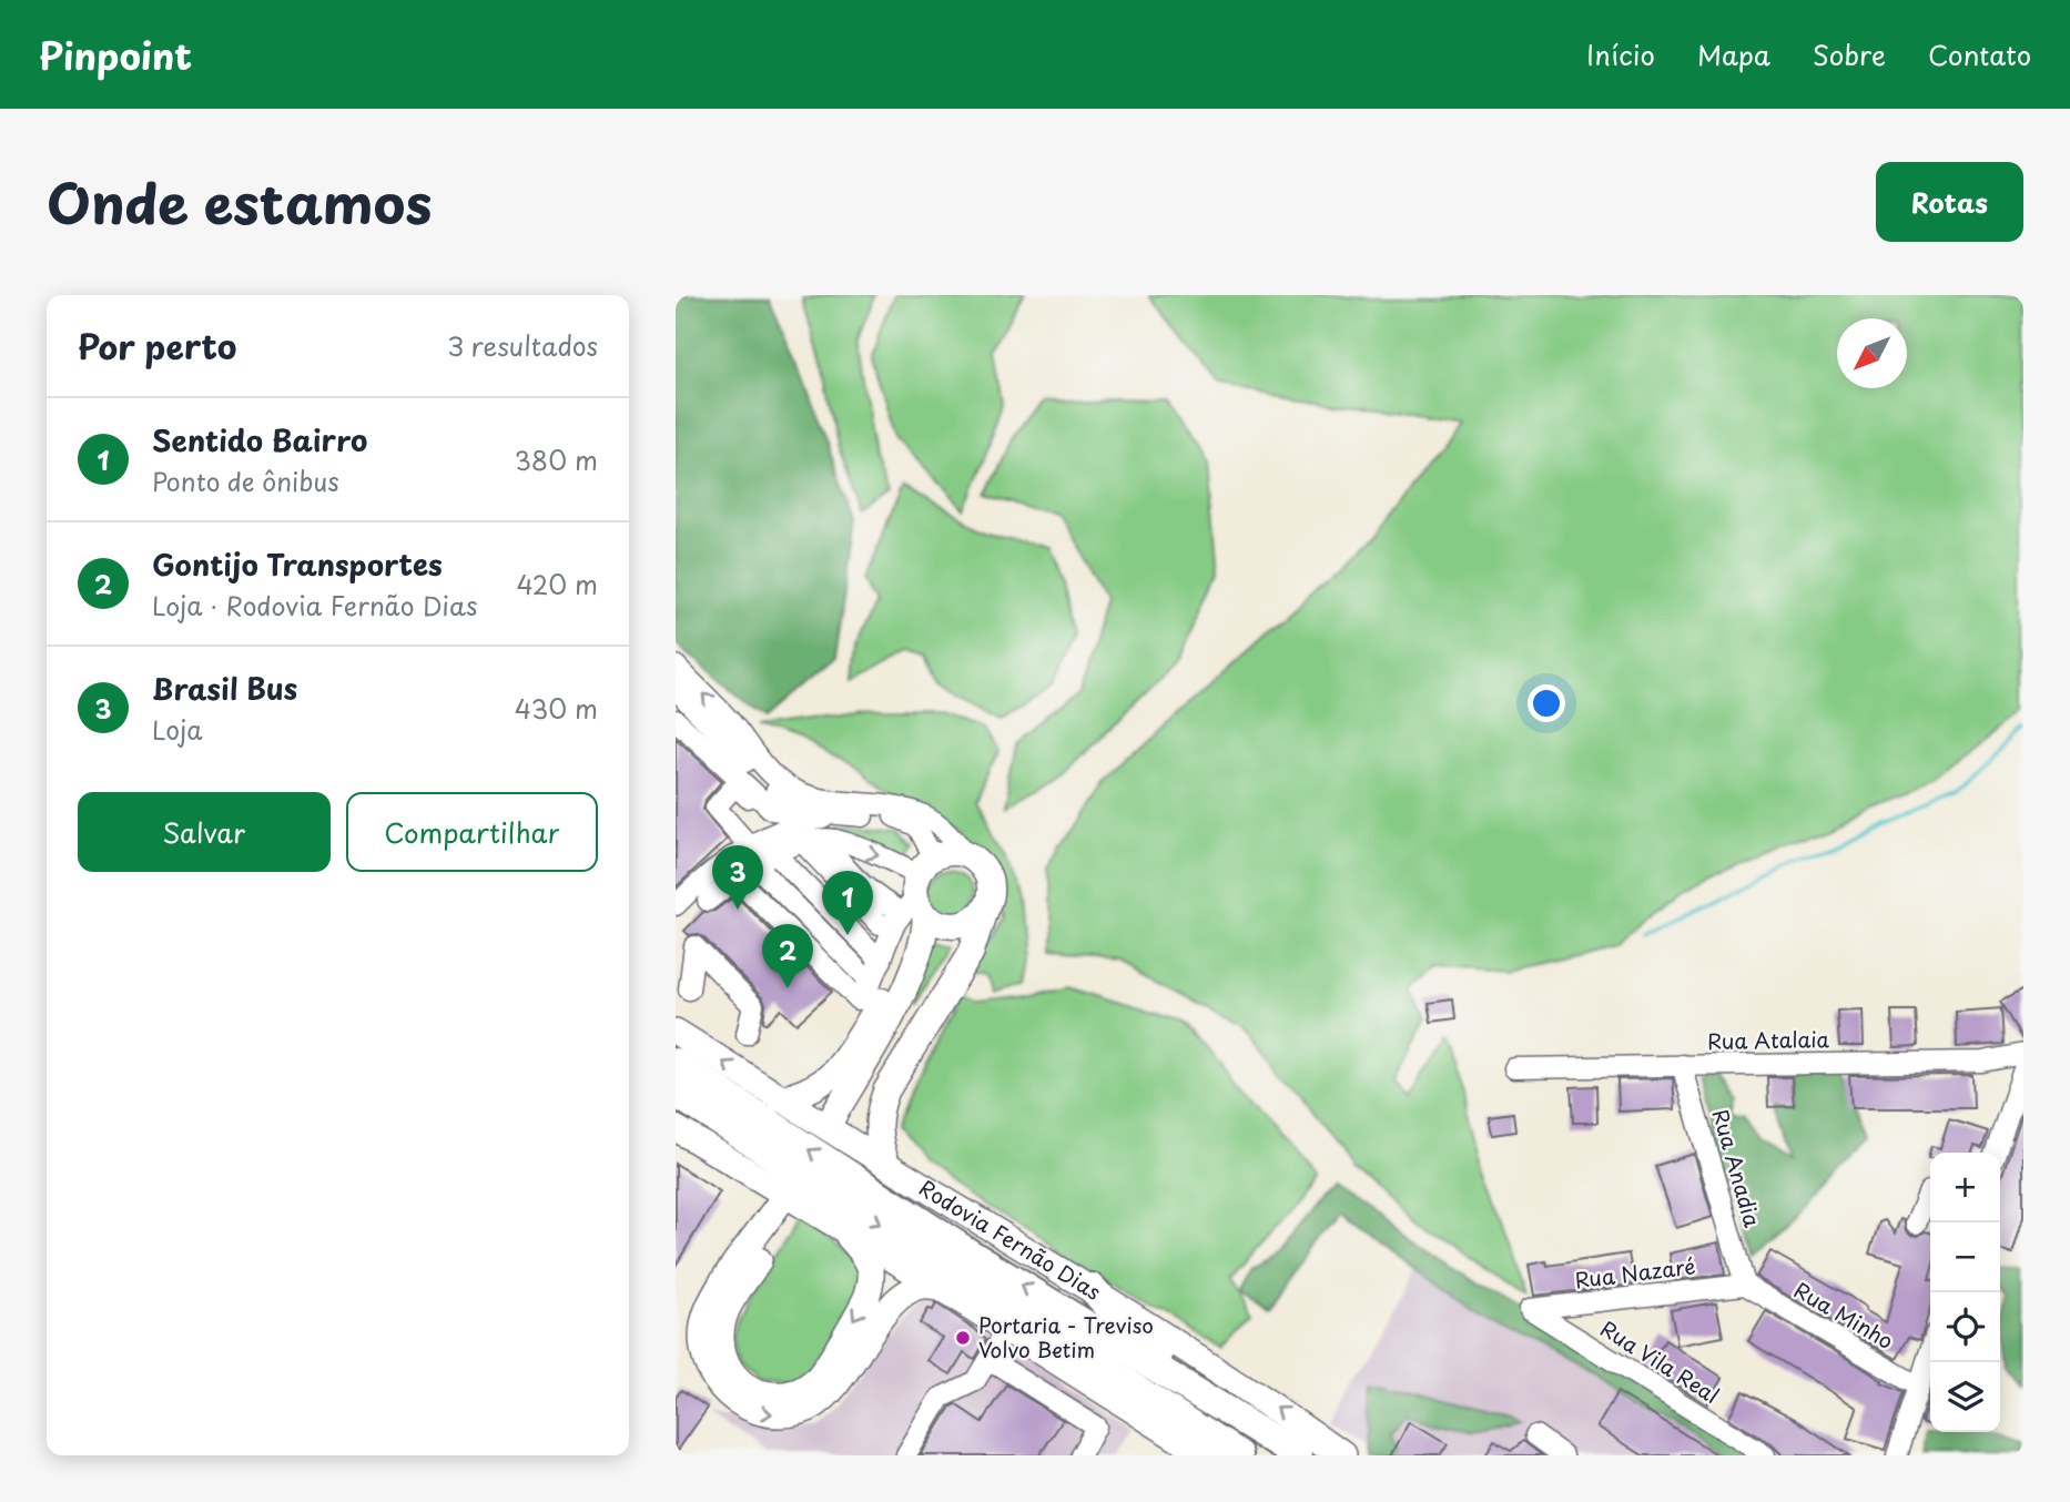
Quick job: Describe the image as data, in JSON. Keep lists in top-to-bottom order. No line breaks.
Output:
{"streets":{"highway":["Rodovia Fernão Dias"],"street":["Rua Atalaia","Rua Anadia","Rua Nazaré","Rua Minho","Rua Vila Real"]},"crossings":[["Rua Atalaia","Rua Anadia"],["Rua Anadia","Rua Nazaré"],["Rua Anadia","Rua Minho"],["Rua Nazaré","Rua Minho"],["Rua Nazaré","Rua Vila Real"]],"places":["Portaria - Treviso Volvo Betim"],"north":"bottom left","page":{"header":"Pinpoint","nav":["Início","Mapa","Sobre","Contato"],"title":"Onde estamos","buttons":["Rotas",["Salvar","Compartilhar"]],"heading":["Por perto","3 resultados"],"list":[{"mark":"1","name":"Sentido Bairro","note":"Ponto de ônibus","value":"380 m"},{"mark":"2","name":"Gontijo Transportes","note":"Loja · Rodovia Fernão Dias","value":"420 m"},{"mark":"3","name":"Brasil Bus","note":"Loja","value":"430 m"}],"pins":["3","1","2"],"map_buttons":["+","−"]}}
